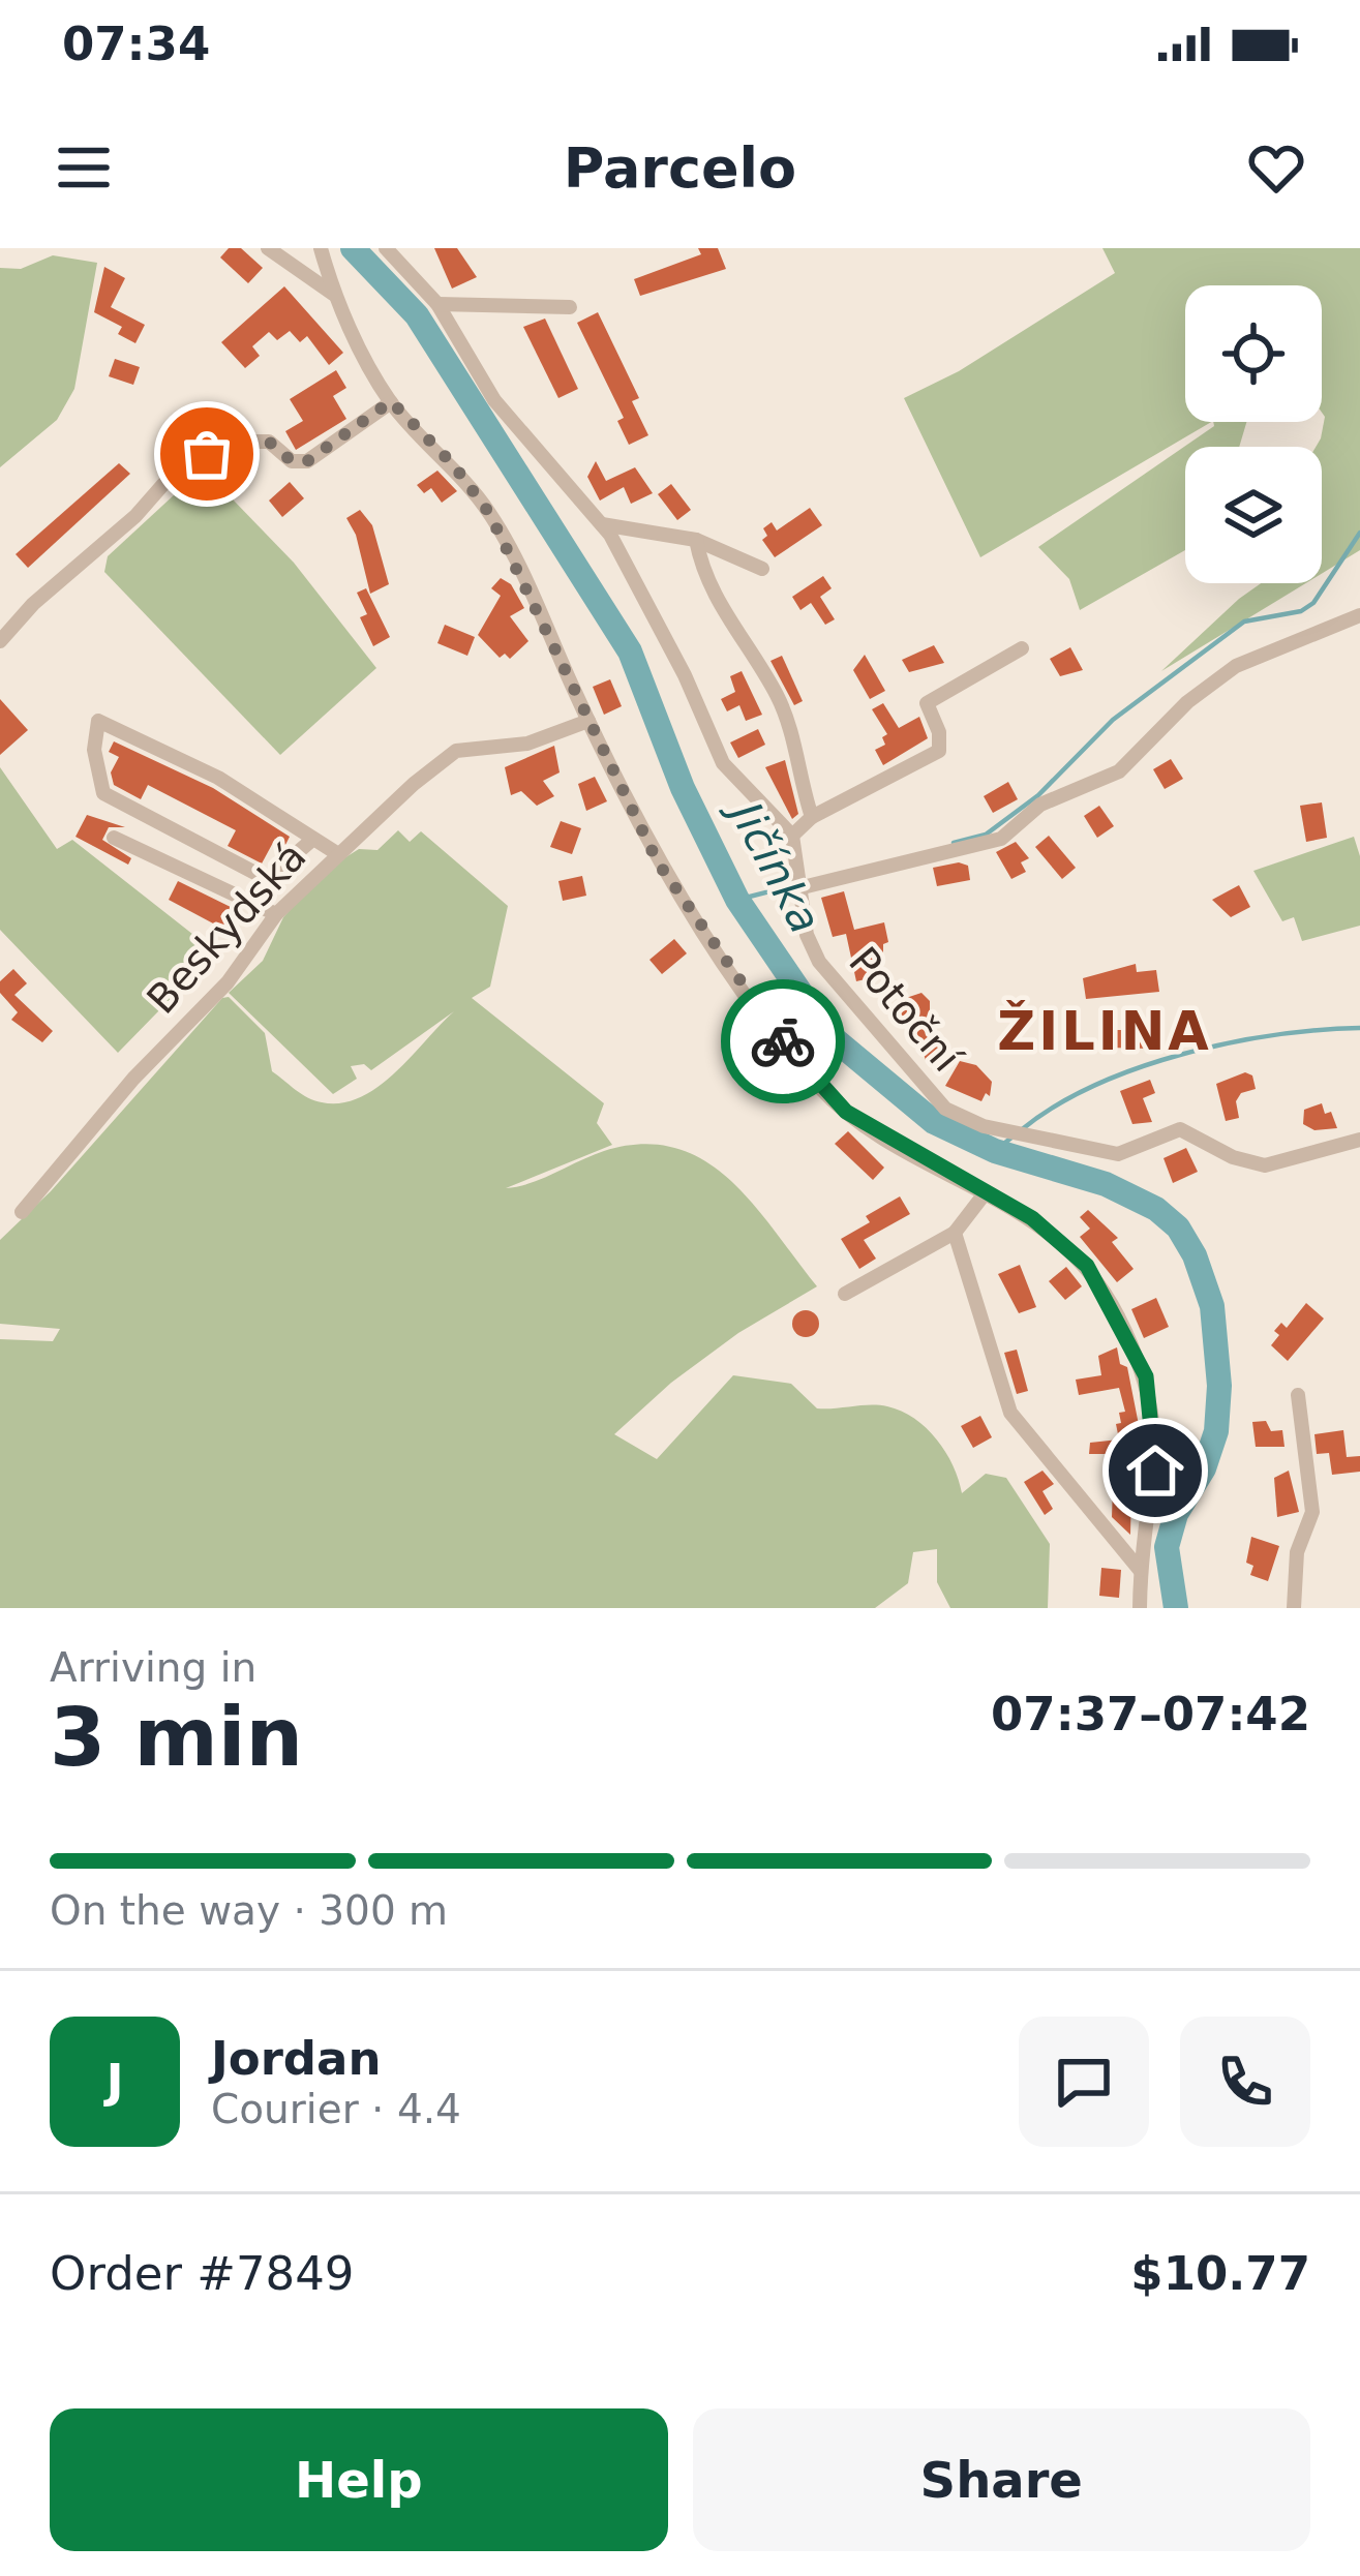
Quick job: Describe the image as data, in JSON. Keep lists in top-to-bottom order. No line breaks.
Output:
{"streets":{"street":["Beskydská","Potoční"]},"districts":["ŽILINA"],"water":["Jičínka"],"page":{"status":"07:34","header":"Parcelo","heading":["3 min","Arriving in","07:37–07:42"],"panel":["Jordan","Courier · 4.4","Order #7849","$10.77"],"bar":"On the way · 300 m","round":"J","buttons":["Help","Share"]}}
